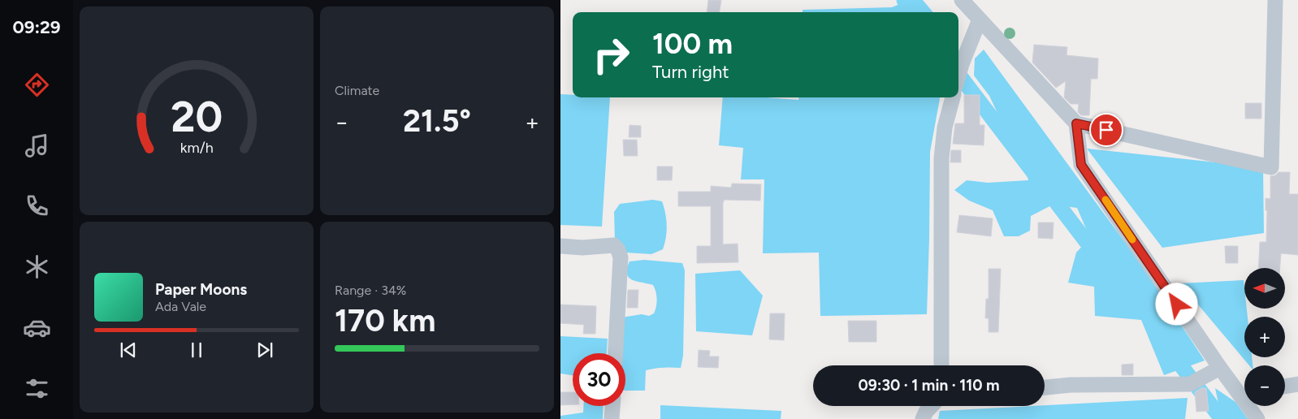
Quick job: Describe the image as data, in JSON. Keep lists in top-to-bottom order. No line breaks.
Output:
{"north":"left","page":{"tabs":"09:29","tile":["Climate",["Range · 34%","170 km"]],"turn":["100 m","Turn right"],"heat":["−","21.5°","+"],"map_buttons":["+","−"],"song":["Paper Moons","Ada Vale"],"limit":"30","trip":"09:30 · 1 min · 110 m","gauge":["20","km/h"]}}
